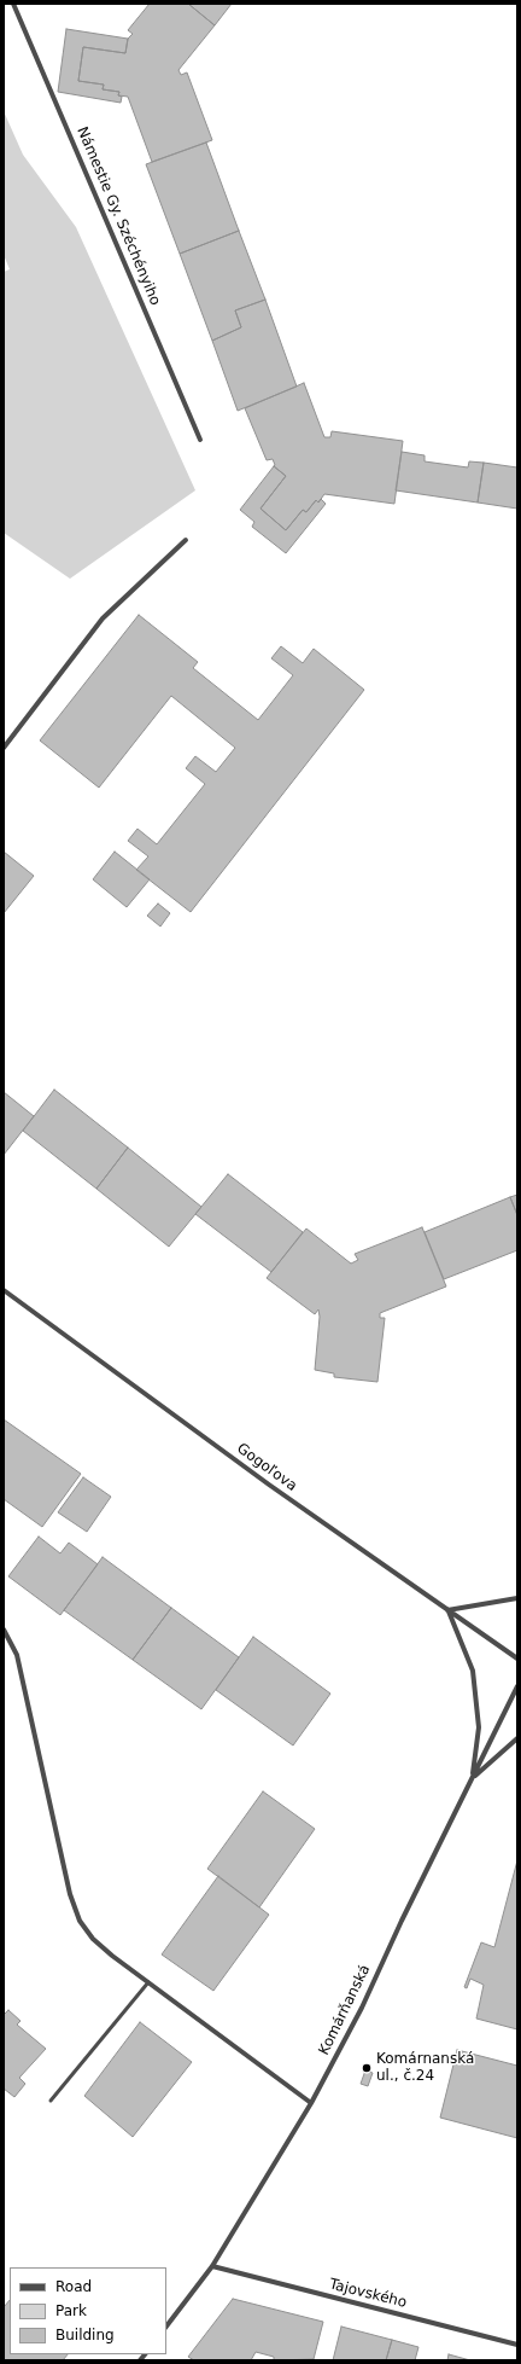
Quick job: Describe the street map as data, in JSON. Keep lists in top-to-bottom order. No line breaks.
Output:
{"streets":{"street":["Námestie Gy. Széchényiho","Gogoľova","Komárňanská","Tajovského"]},"crossings":[["Komárňanská","Tajovského"]],"places":["Komárnanská ul., č.24"],"legend":["Road","Park","Building"]}
